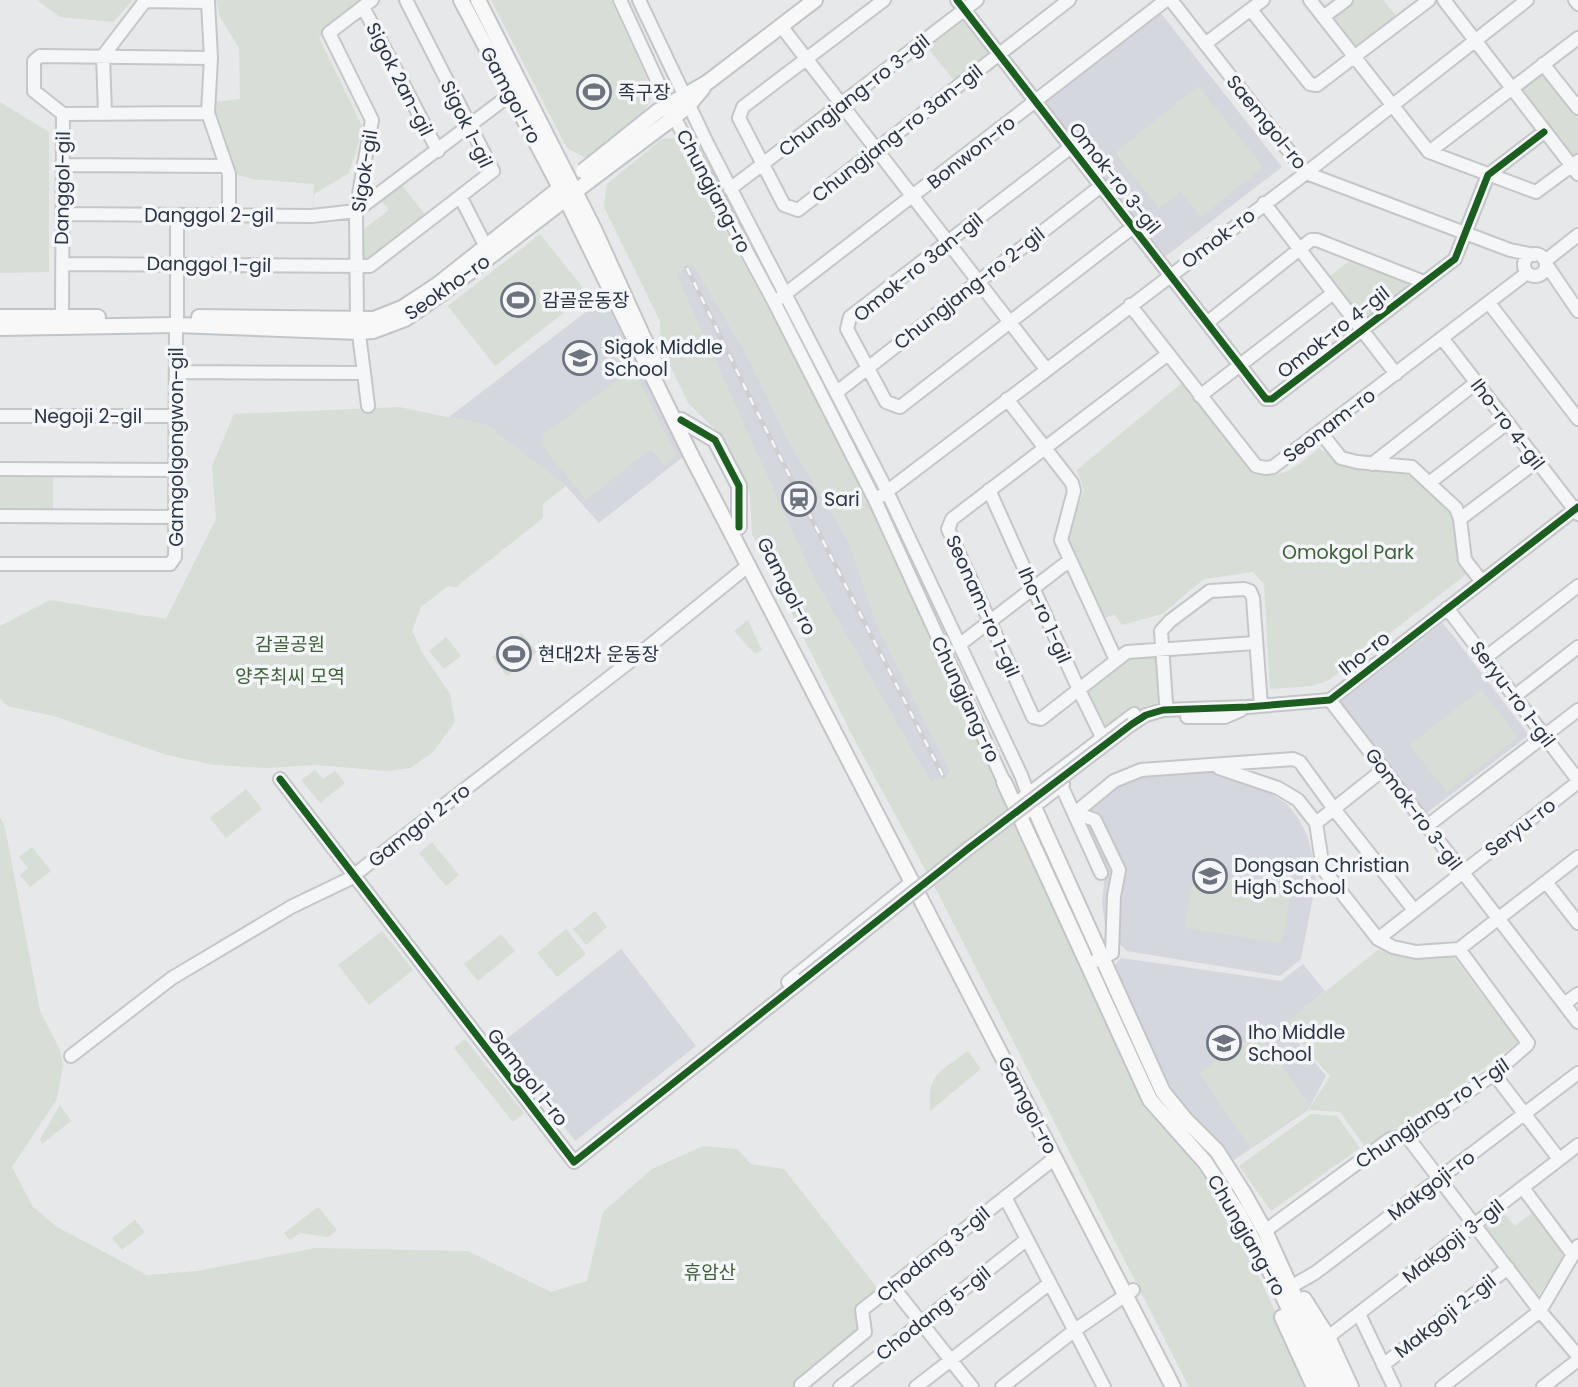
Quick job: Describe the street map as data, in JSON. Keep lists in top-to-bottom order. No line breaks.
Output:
{"streets":{"main road":["Gamgol-ro","Chungjang-ro","Seokho-ro"],"street":["Sigok 2an-gil","Chungjang-ro 3-gil","Saemgol-ro","Sigok 1-gil","Chungjang-ro 3an-gil","Bonwon-ro","Sigok-gil","Omok-ro 3-gil","Danggol-gil","Danggol 2-gil","Omok-ro","Danggol 1-gil","Omok-ro 3an-gil","Chungjang-ro 2-gil","Omok-ro 4-gil","Negoji 2-gil","Iho-ro 4-gil","Seonam-ro","Gamgolgongwon-gil","Seonam-ro 1-gil","Iho-ro 1-gil","Iho-ro","Seryu-ro 1-gil","Gomok-ro 3-gil","Gamgol 2-ro","Seryu-ro","Gamgol 1-ro","Chungjang-ro 1-gil","Makgoji-ro","Makgoji 3-gil","Chodang 3-gil","Chodang 5-gil","Makgoji 2-gil"]},"crossings":[["Sigok 2an-gil","Sigok-gil"],["Gamgol-ro","Seokho-ro"],["Gamgol-ro","Gamgol 2-ro"],["Gamgol-ro","Chodang 3-gil"],["Chungjang-ro 3-gil","Chungjang-ro 3an-gil"],["Chungjang-ro 3-gil","Omok-ro 3-gil"],["Chungjang-ro 3-gil","Chungjang-ro"],["Saemgol-ro","Bonwon-ro"],["Saemgol-ro","Omok-ro"],["Saemgol-ro","Omok-ro 4-gil"],["Sigok 1-gil","Sigok-gil"],["Sigok 1-gil","Danggol 1-gil"],["Chungjang-ro 3an-gil","Omok-ro 3-gil"],["Bonwon-ro","Omok-ro 3-gil"],["Bonwon-ro","Chungjang-ro"],["Sigok-gil","Danggol 2-gil"],["Sigok-gil","Danggol 1-gil"],["Sigok-gil","Seokho-ro"],["Omok-ro 3-gil","Omok-ro"],["Omok-ro 3-gil","Omok-ro 3an-gil"],["Omok-ro 3-gil","Chungjang-ro 2-gil"],["Omok-ro 3-gil","Omok-ro 4-gil"],["Danggol-gil","Danggol 2-gil"],["Danggol-gil","Danggol 1-gil"],["Danggol-gil","Seokho-ro"],["Chungjang-ro","Omok-ro"],["Chungjang-ro","Seokho-ro"],["Chungjang-ro","Chungjang-ro 2-gil"],["Chungjang-ro","Chungjang-ro 1-gil"],["Chungjang-ro","Makgoji-ro"],["Danggol 2-gil","Gamgolgongwon-gil"],["Omok-ro","Omok-ro 4-gil"],["Omok-ro","Seonam-ro"],["Danggol 1-gil","Gamgolgongwon-gil"],["Omok-ro 3an-gil","Chungjang-ro 2-gil"],["Seokho-ro","Gamgolgongwon-gil"],["Negoji 2-gil","Gamgolgongwon-gil"],["Iho-ro 4-gil","Seonam-ro"],["Iho-ro 4-gil","Iho-ro"],["Seonam-ro","Seonam-ro 1-gil"],["Seonam-ro 1-gil","Iho-ro 1-gil"],["Iho-ro","Seryu-ro 1-gil"],["Iho-ro","Gomok-ro 3-gil"],["Iho-ro","Gamgol 1-ro"],["Seryu-ro 1-gil","Seryu-ro"],["Gomok-ro 3-gil","Seryu-ro"],["Gamgol 2-ro","Gamgol 1-ro"]],"parks":["Omokgol Park","감골공원","양주최씨 모역","휴암산"],"places":{"sports":["족구장","감골운동장","현대2차 운동장"],"school or university":["Sigok Middle School","Dongsan Christian High School","Iho Middle School"],"station":["Sari"]}}
